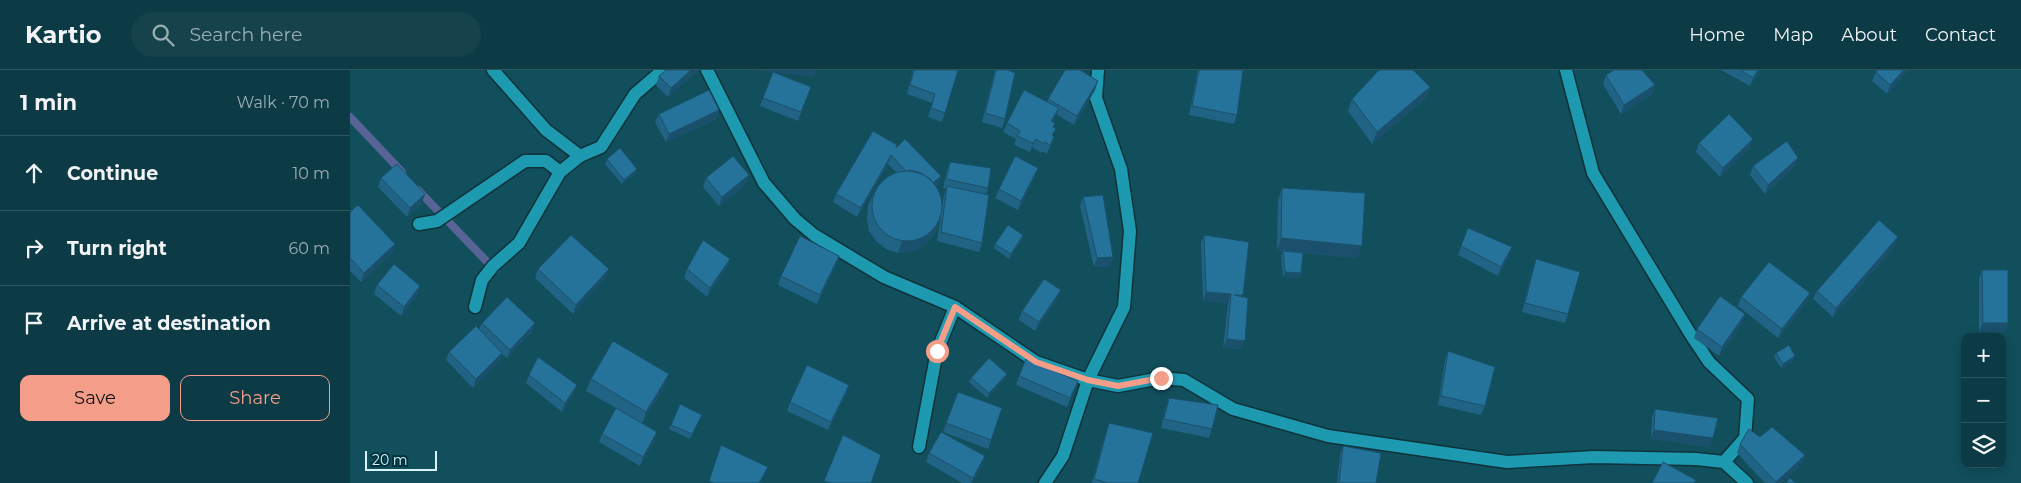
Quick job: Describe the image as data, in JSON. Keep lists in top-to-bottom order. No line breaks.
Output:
{"scale_bar":"20 m","page":{"header":"Kartio","search":"Search here","nav":["Home","Map","About","Contact"],"heading":["1 min","Walk · 70 m"],"list":[["Continue","10 m"],["Turn right","60 m"],"Arrive at destination"],"map_buttons":["+","−"],"buttons":["Save","Share"],"scale":"20 m"}}
